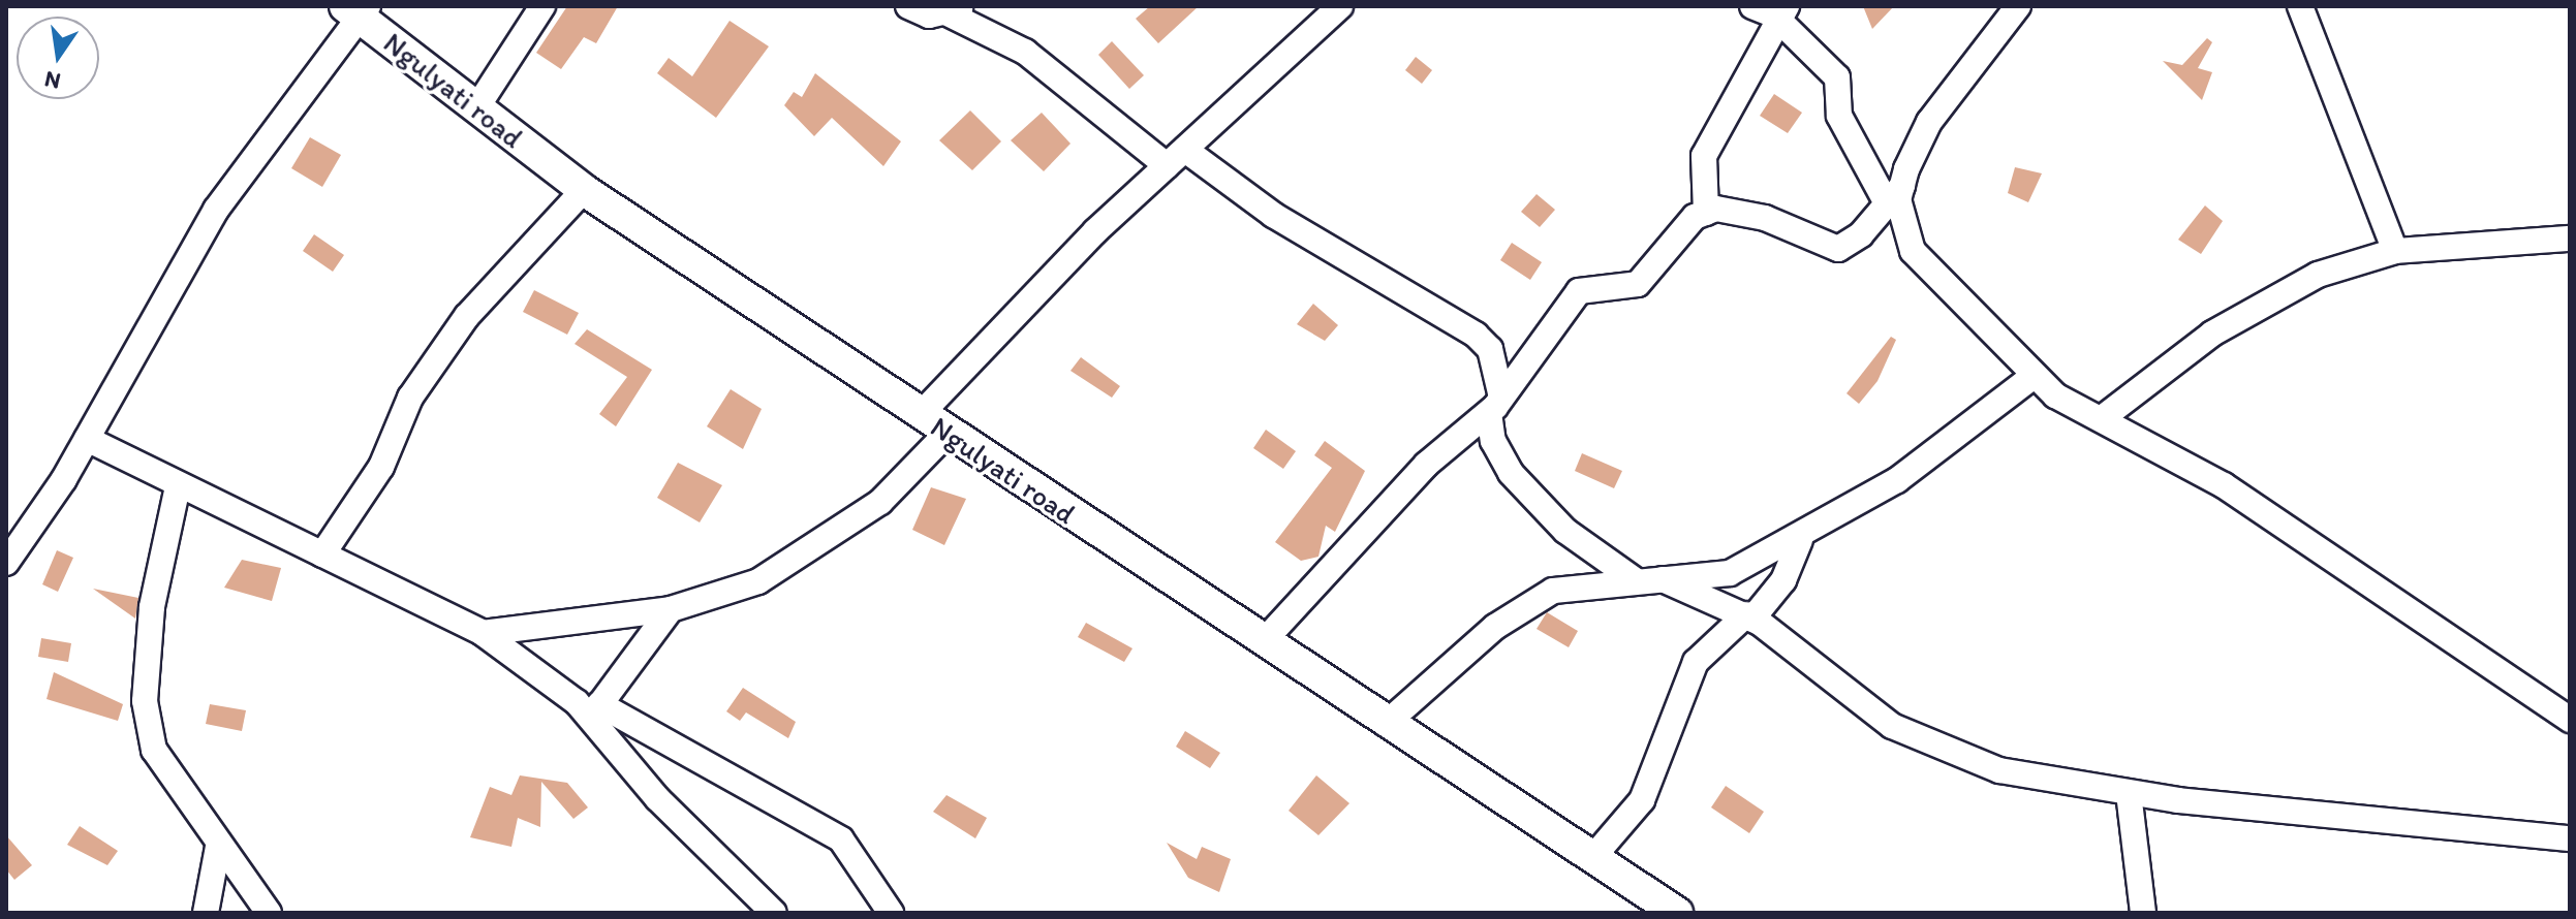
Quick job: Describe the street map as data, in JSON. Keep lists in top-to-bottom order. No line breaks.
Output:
{"streets":{"main road":["Ngulyati road"]},"north":"bottom"}
